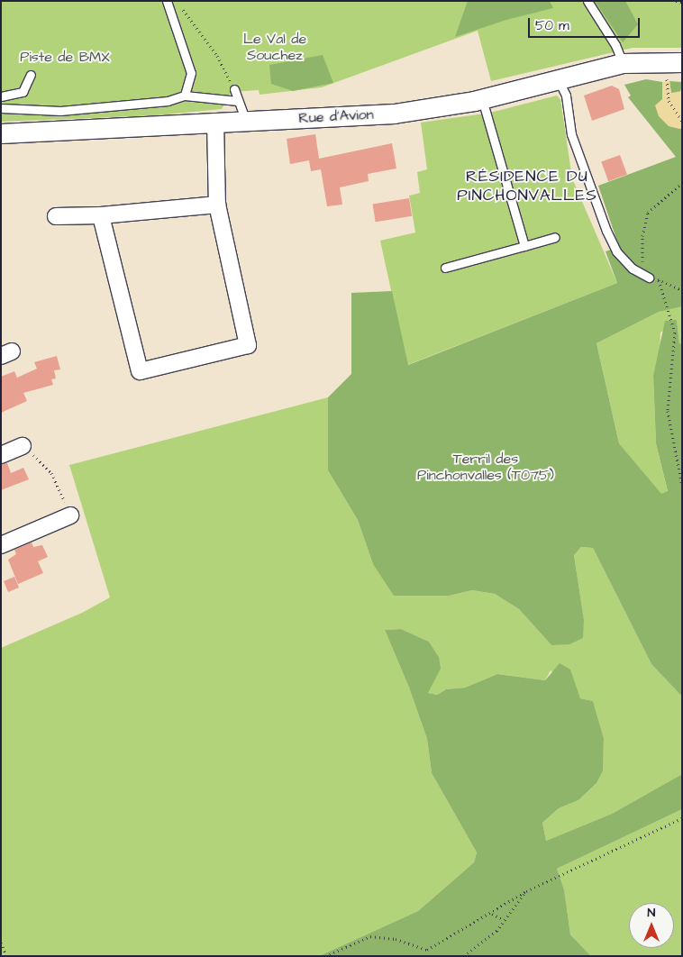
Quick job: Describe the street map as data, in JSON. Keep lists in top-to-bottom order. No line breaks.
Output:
{"streets":{"street":["Rue d'Avion"]},"districts":["RÉSIDENCE DU PINCHONVALLES"],"parks":["Le Val de Souchez","Piste de BMX","Terril des Pinchonvalles (T075)"],"scale_bar":"50 m","north":"top"}
